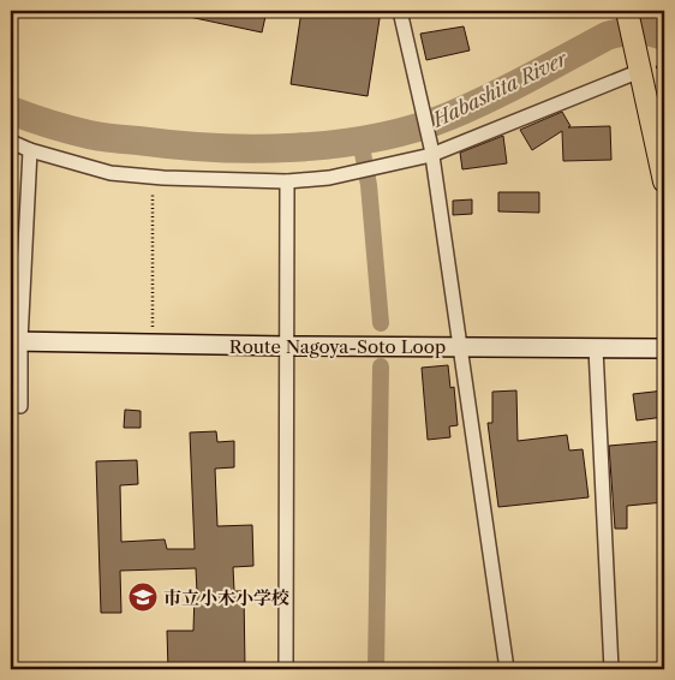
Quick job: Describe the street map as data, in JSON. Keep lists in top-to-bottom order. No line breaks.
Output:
{"streets":{"main road":["Route Nagoya-Soto Loop"]},"water":["Habashita River"],"places":{"school or university":["市立小木小学校"]}}
